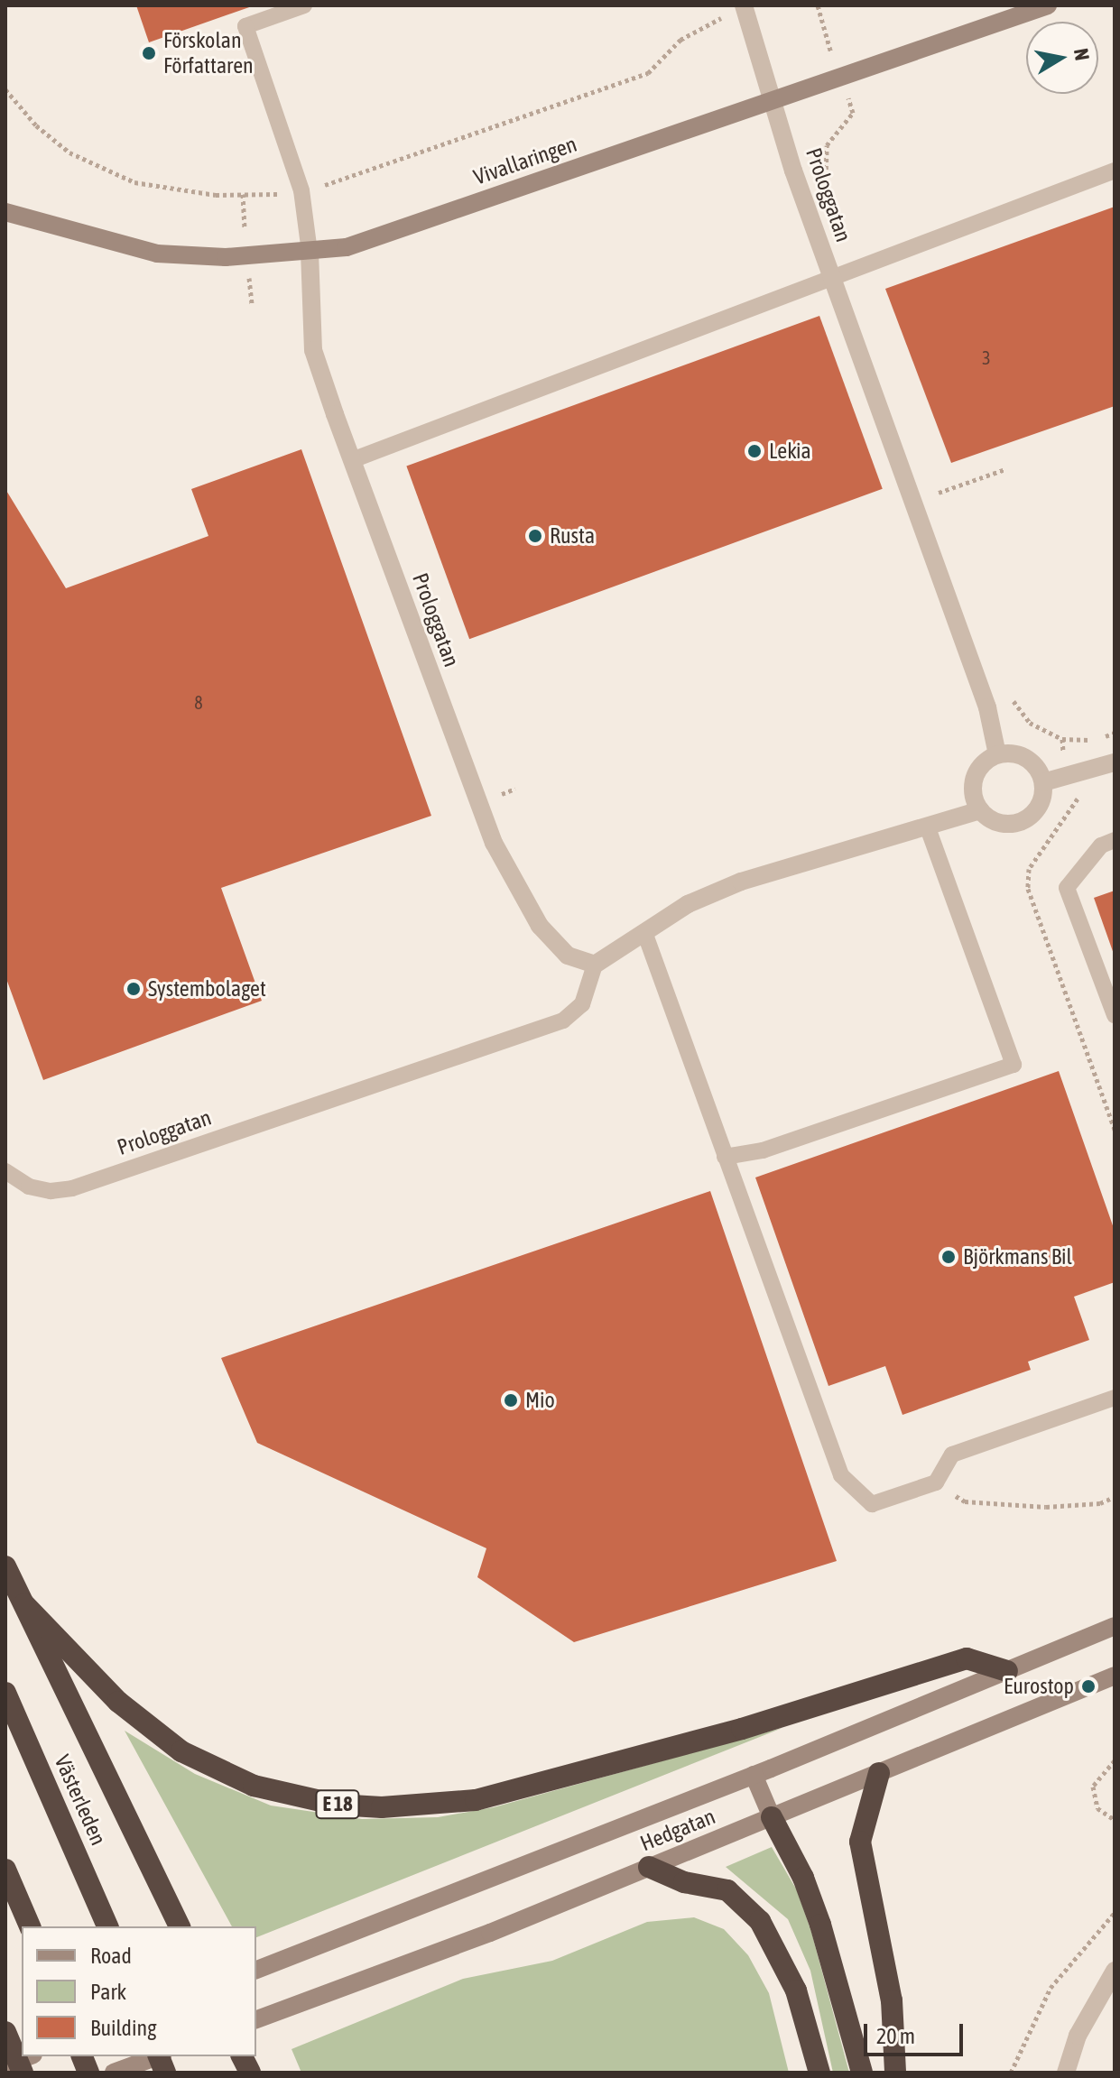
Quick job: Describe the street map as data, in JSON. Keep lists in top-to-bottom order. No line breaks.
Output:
{"streets":{"highway":["Västerleden","E 18"],"main road":["Vivallaringen","Hedgatan"],"street":["Prologgatan"]},"crossings":[["Vivallaringen","Prologgatan"],["E 18","Hedgatan"]],"places":["Förskolan Författaren","Lekia","Rusta","Systembolaget","Björkmans Bil","Mio","Eurostop"],"house_numbers":["3","8"],"legend":["Road","Park","Building"],"scale_bar":"20 m","north":"right"}
